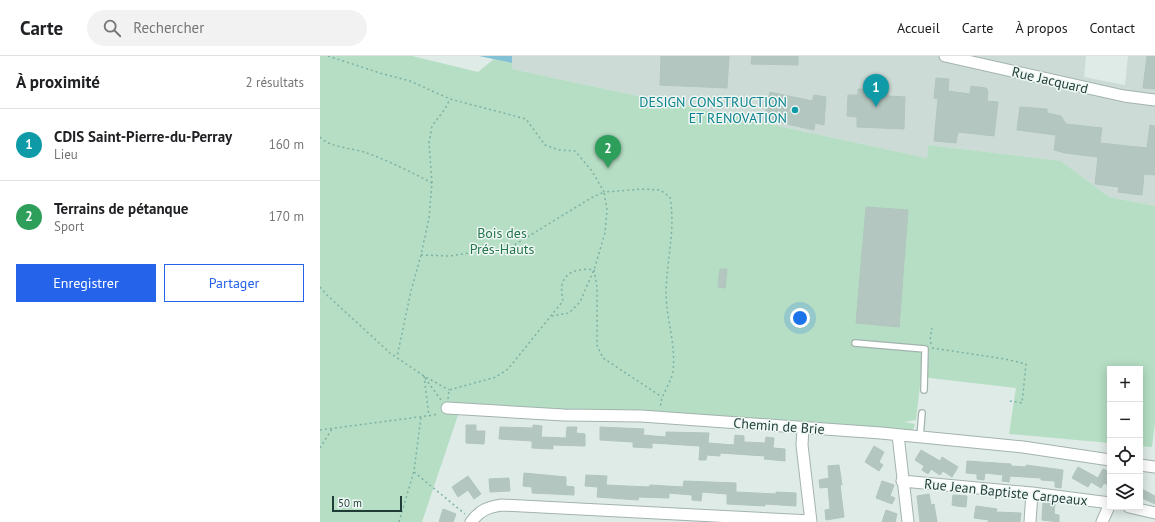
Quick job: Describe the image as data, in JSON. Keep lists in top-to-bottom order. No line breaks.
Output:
{"streets":{"street":["Rue Jacquard","Chemin de Brie","Rue Jean Baptiste Carpeaux"]},"parks":["Bois des Prés-Hauts"],"places":["DESIGN CONSTRUCTION ET RENOVATION"],"scale_bar":"50 m","page":{"header":"Carte","search":"Rechercher","nav":["Accueil","Carte","À propos","Contact"],"heading":["À proximité","2 résultats"],"pins":["1","2"],"list":[{"mark":"1","name":"CDIS Saint-Pierre-du-Perray","note":"Lieu","value":"160 m"},{"mark":"2","name":"Terrains de pétanque","note":"Sport","value":"170 m"}],"buttons":["Enregistrer","Partager"],"map_buttons":["+","−"],"scale":"50 m"}}
